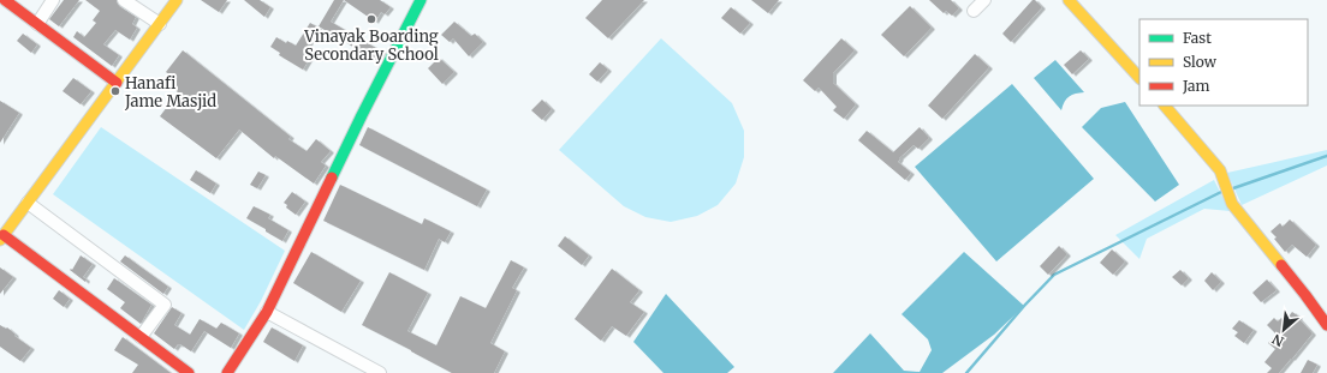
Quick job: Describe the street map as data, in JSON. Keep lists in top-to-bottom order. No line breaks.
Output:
{"places":["Vinayak Boarding Secondary School","Hanafi Jame Masjid"],"legend":["Fast","Slow","Jam"],"north":"bottom left"}
